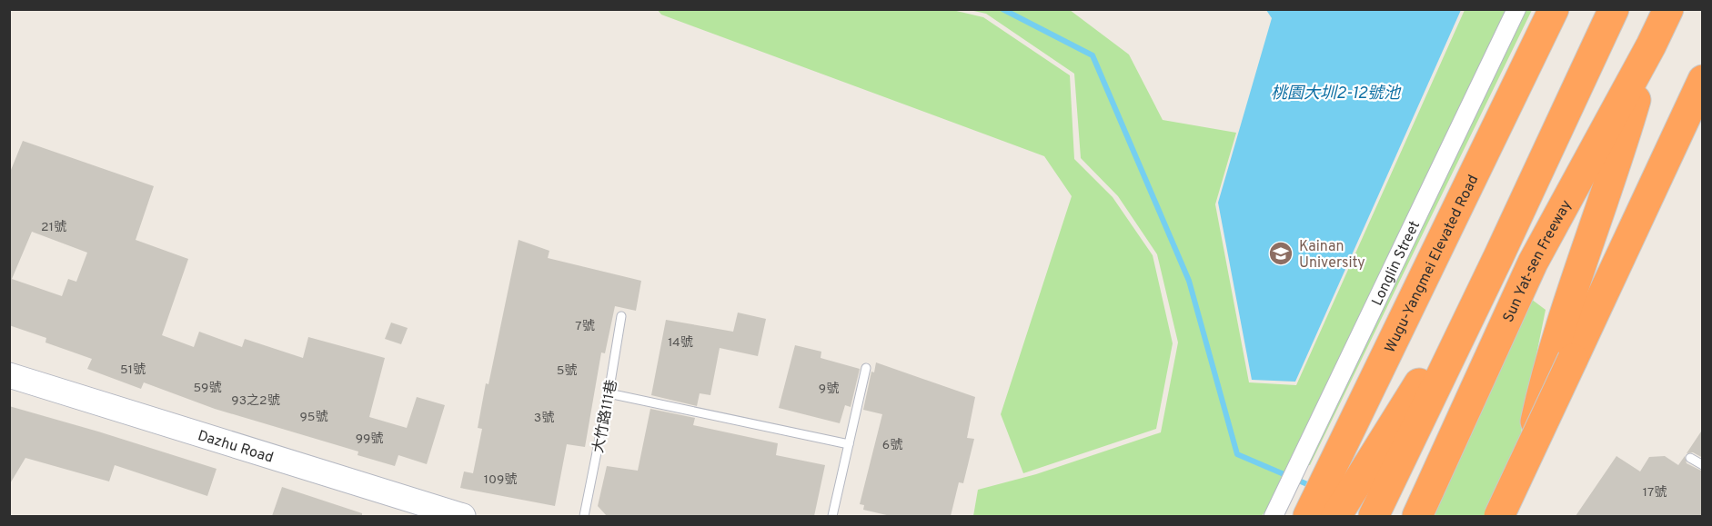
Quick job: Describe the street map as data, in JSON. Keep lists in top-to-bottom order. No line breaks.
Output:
{"streets":{"highway":["Sun Yat-sen Freeway","Wugu-Yangmei Elevated Road"],"main road":["Dazhu Road"],"street":["Longlin Street"],"lane":["大竹路111巷"]},"water":["桃園大圳2-12號池"],"places":{"school or university":["Kainan University"]},"house_numbers":["21號","7號","14號","51號","5號","59號","9號","93之2號","95號","3號","99號","6號","109號","17號"]}
